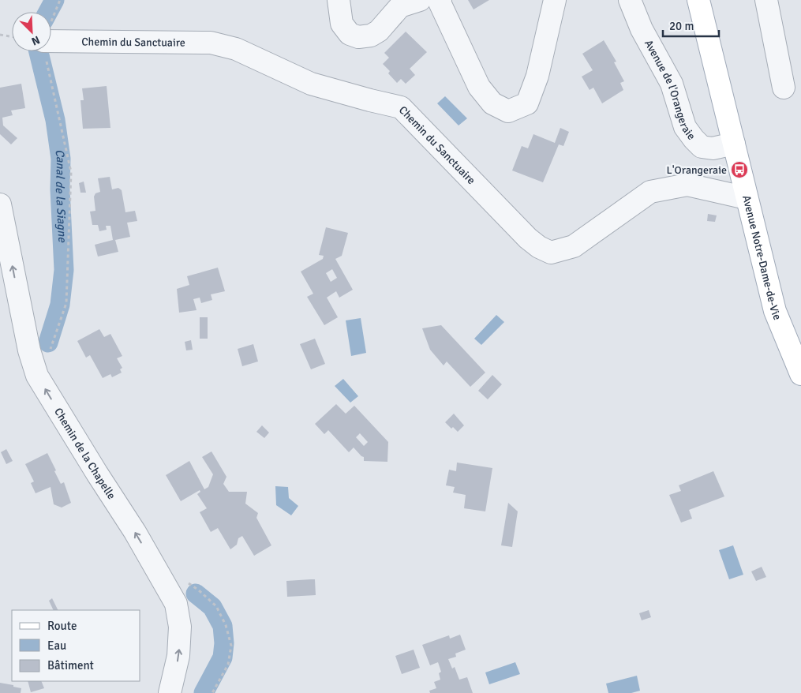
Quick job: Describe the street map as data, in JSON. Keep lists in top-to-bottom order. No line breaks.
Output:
{"streets":{"main road":["Avenue Notre-Dame-de-Vie"],"street":["Chemin du Sanctuaire","Avenue de l'Orangeraie","Chemin de la Chapelle"]},"crossings":[["Chemin du Sanctuaire","Avenue Notre-Dame-de-Vie"],["Avenue de l'Orangeraie","Avenue Notre-Dame-de-Vie"]],"one_way":["Chemin de la Chapelle"],"water":["Canal de la Siagne"],"places":{"bus stop":["L'Orangeraie"]},"legend":["Route","Eau","Bâtiment"],"scale_bar":"20 m","north":"bottom right"}
